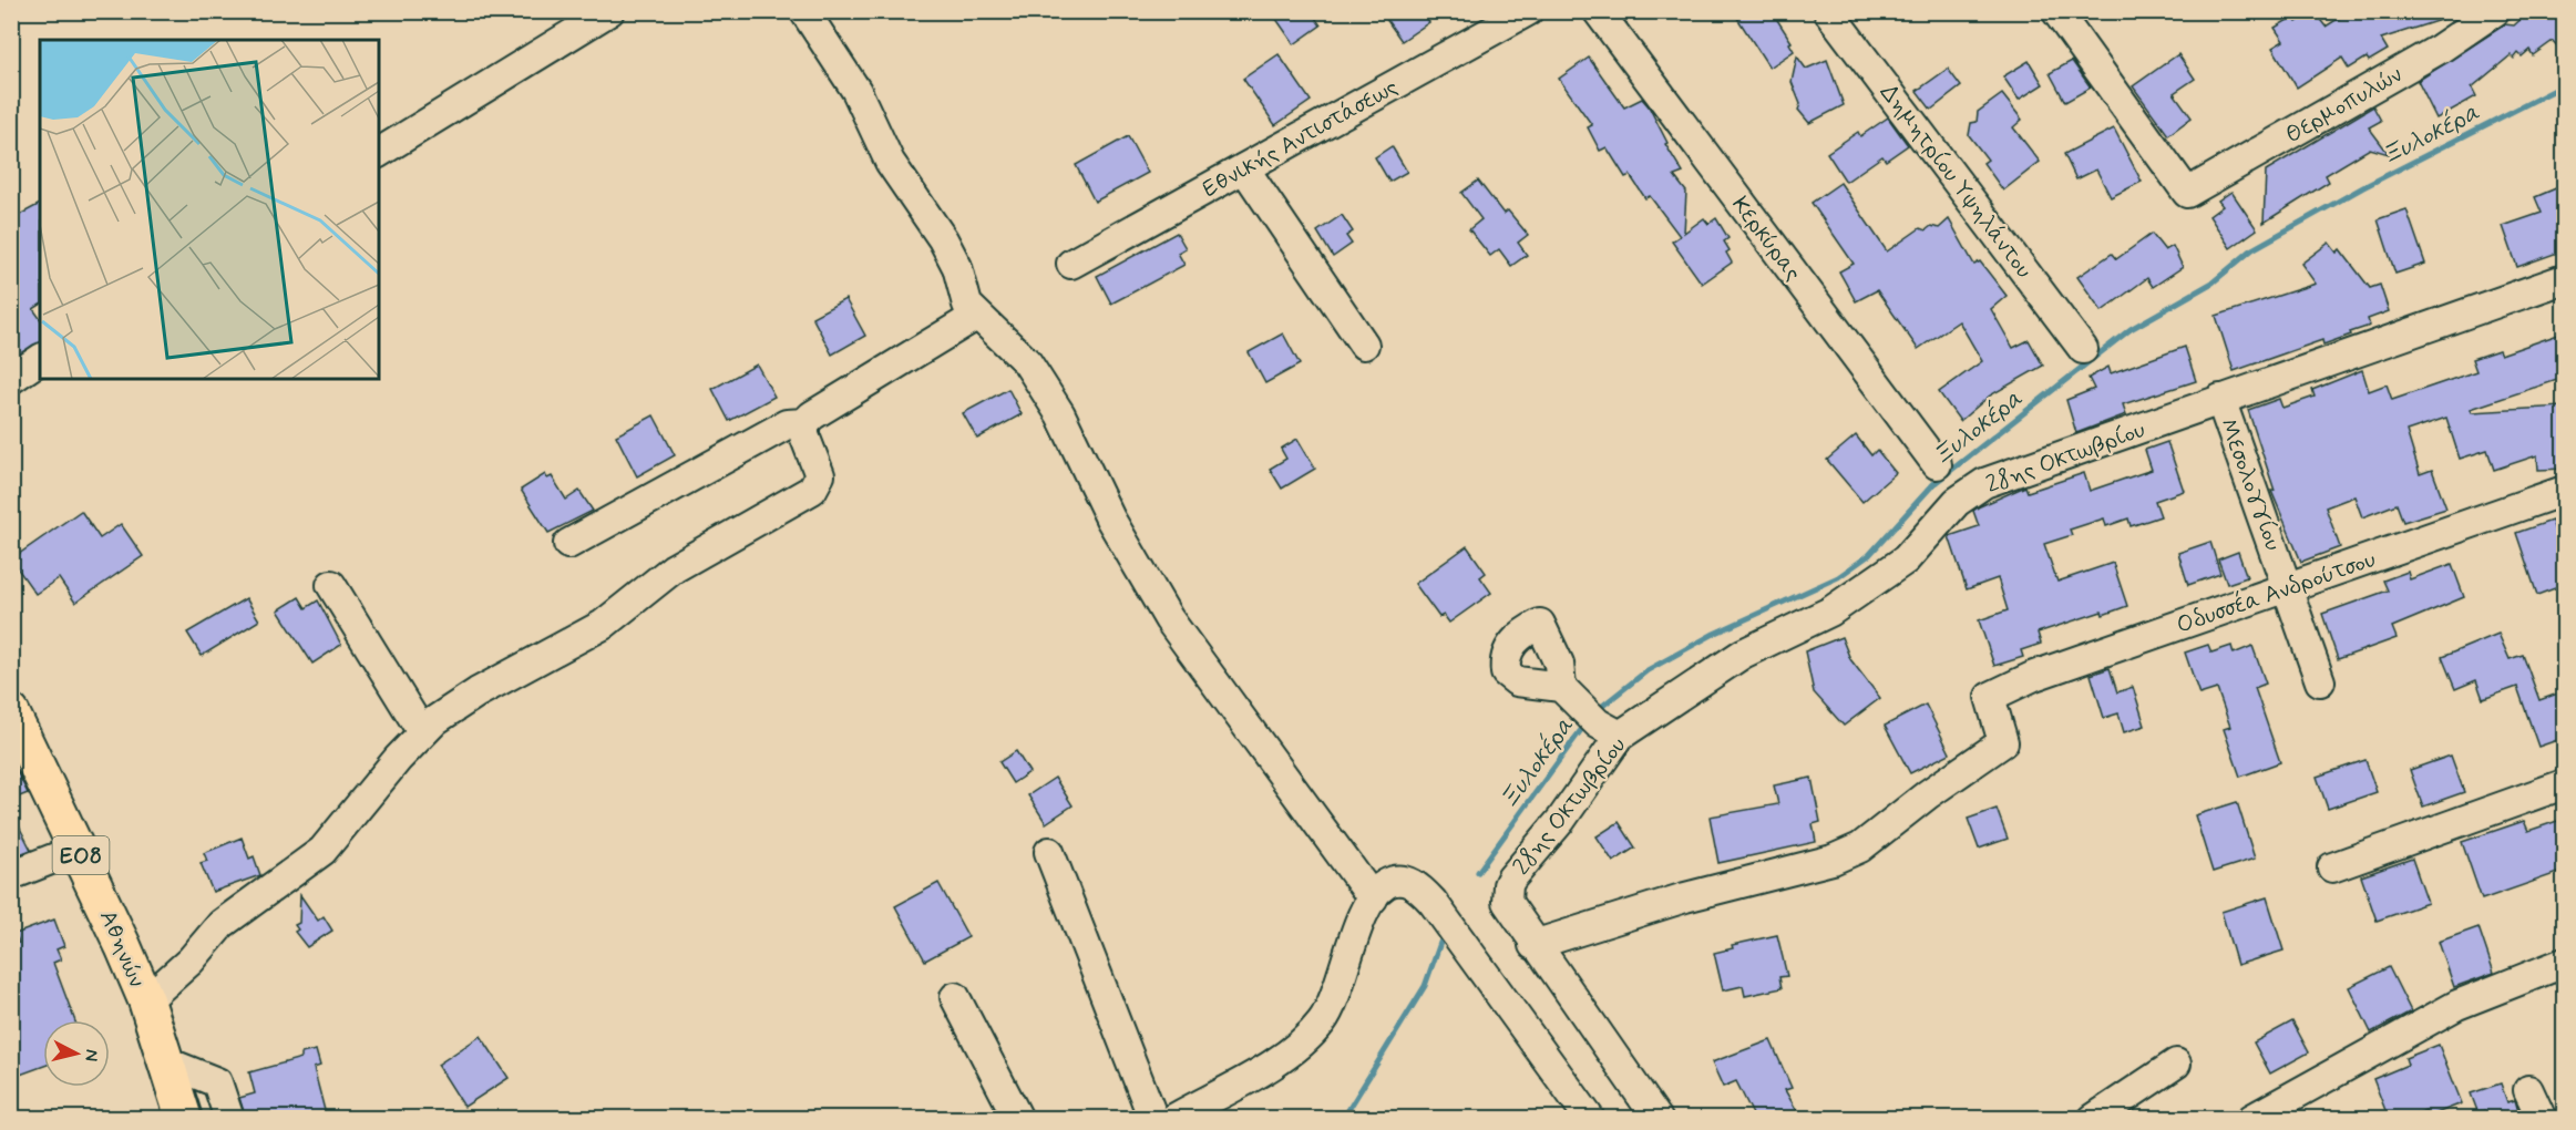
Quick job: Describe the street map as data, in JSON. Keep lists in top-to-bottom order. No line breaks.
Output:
{"streets":{"main road":["ΕΟ8","Αθηνών"],"street":["Θερμοπυλών","Εθνικής Αντιστάσεως","Δημητρίου Υψηλάντου","Κερκύρας","28ης Οκτωβρίου","Μεσολογγίου","Οδυσσέα Ανδρούτσου"]},"crossings":[["28ης Οκτωβρίου","Μεσολογγίου"],["28ης Οκτωβρίου","Οδυσσέα Ανδρούτσου"],["Μεσολογγίου","Οδυσσέα Ανδρούτσου"]],"water":["Ξυλοκέρα"],"north":"right"}
